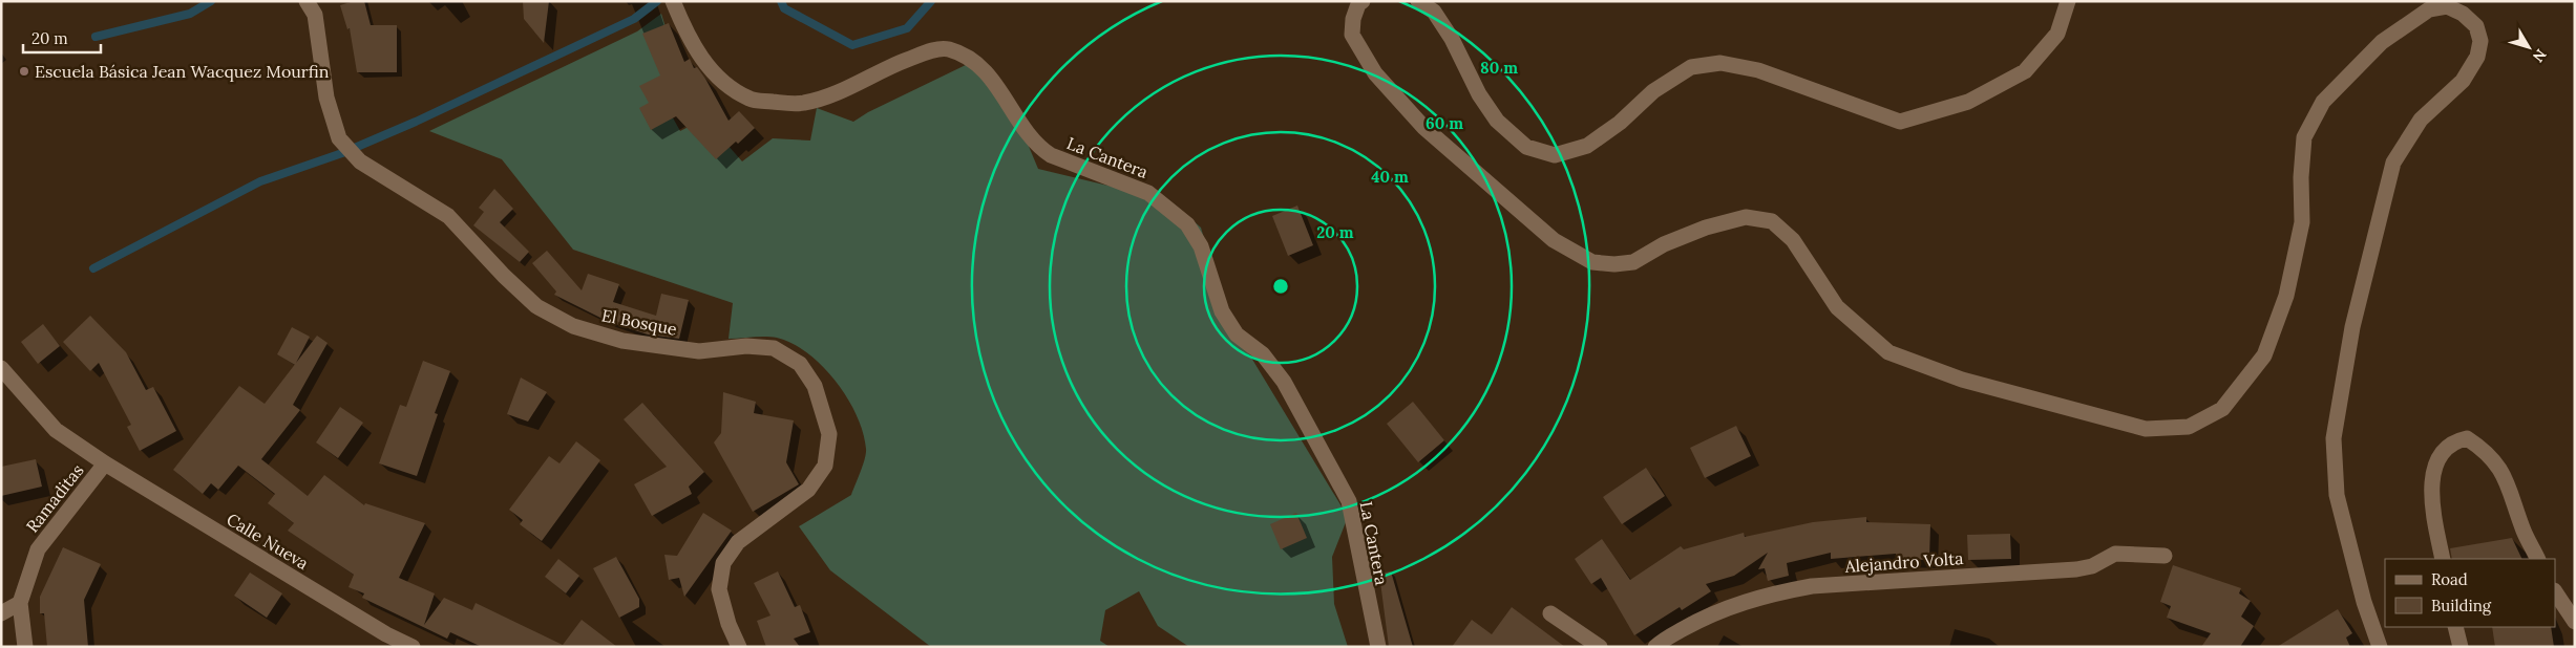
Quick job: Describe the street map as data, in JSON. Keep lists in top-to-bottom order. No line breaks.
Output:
{"streets":{"street":["La Cantera","El Bosque","Ramaditas","Calle Nueva","Alejandro Volta"]},"crossings":[["Ramaditas","Calle Nueva"]],"places":["Escuela Básica Jean Wacquez Mourfin"],"legend":["Road","Building"],"scale_bar":"20 m","north":"bottom right","rings":["80 m","60 m","40 m","20 m"]}
